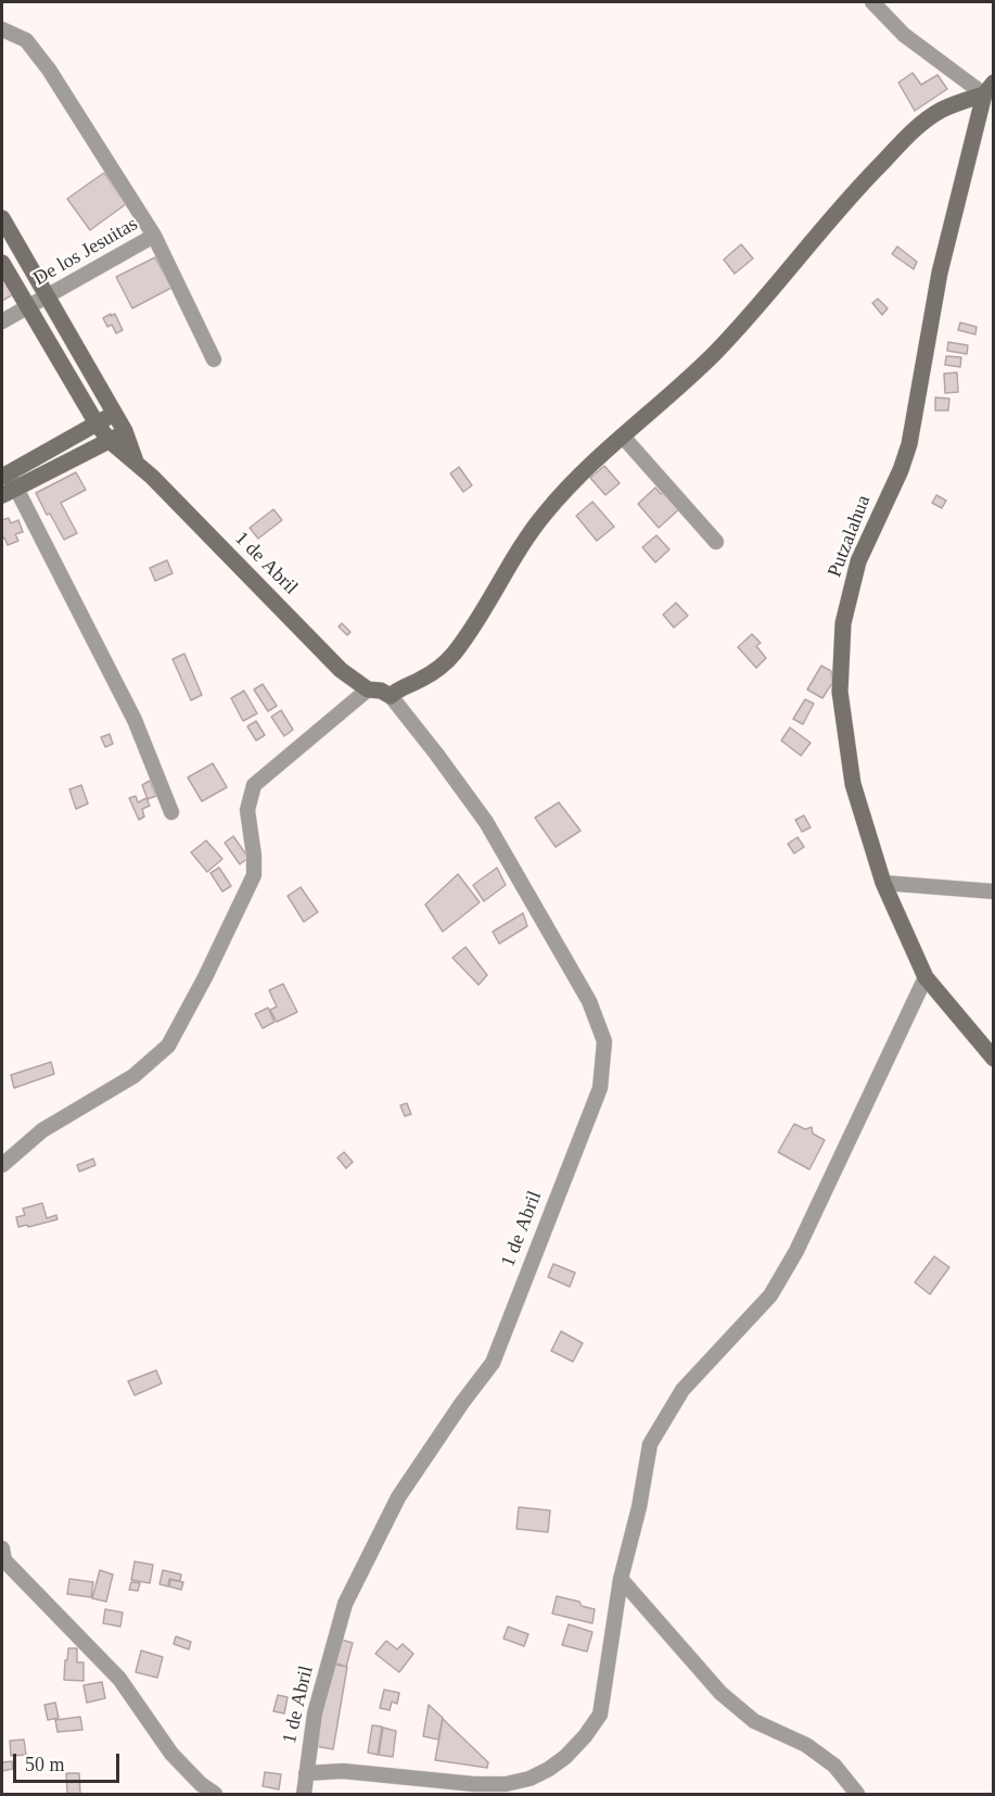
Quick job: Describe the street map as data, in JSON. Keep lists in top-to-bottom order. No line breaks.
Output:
{"streets":{"street":["De los Jesuitas","Putzalahua","1 de Abril"]},"crossings":[["De los Jesuitas","1 de Abril"]],"scale_bar":"50 m"}
